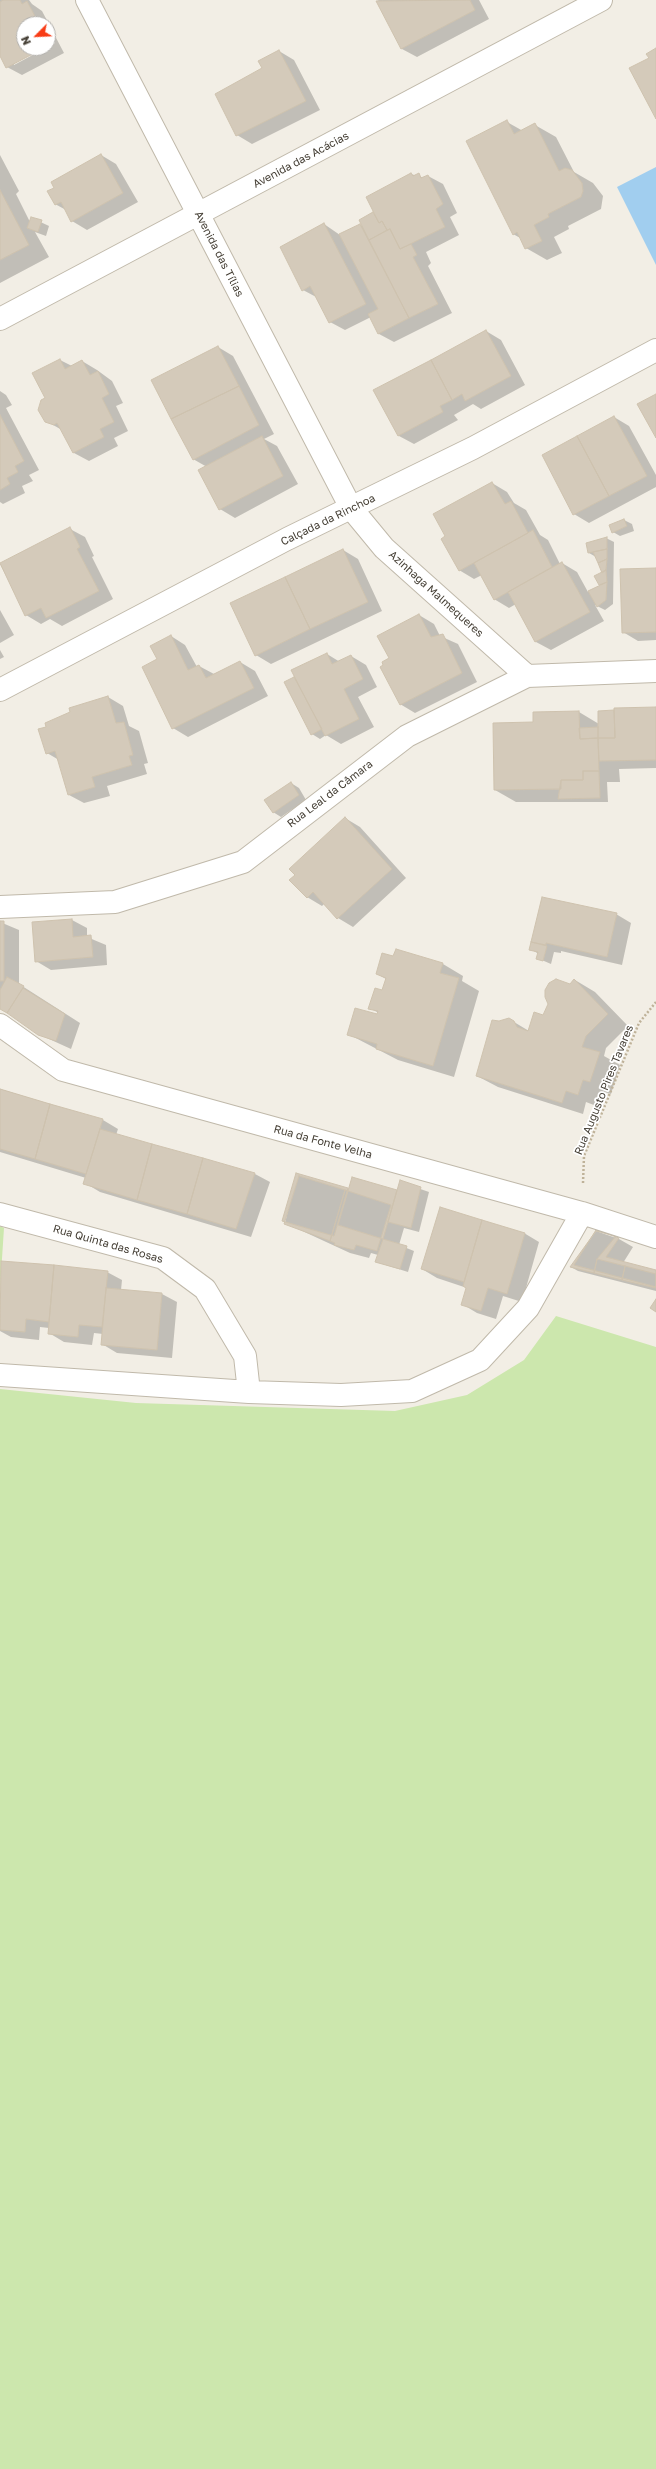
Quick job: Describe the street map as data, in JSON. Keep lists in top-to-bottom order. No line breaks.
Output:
{"streets":{"street":["Avenida das Acácias","Avenida das Tílias","Calçada da Rinchoa","Azinhaga Malmequeres","Rua Leal da Câmara","Rua da Fonte Velha","Rua Quinta das Rosas"],"path":["Rua Augusto Pires Tavares"]},"crossings":[["Avenida das Acácias","Avenida das Tílias"],["Avenida das Tílias","Calçada da Rinchoa"],["Avenida das Tílias","Azinhaga Malmequeres"],["Calçada da Rinchoa","Azinhaga Malmequeres"],["Azinhaga Malmequeres","Rua Leal da Câmara"],["Rua Augusto Pires Tavares","Rua da Fonte Velha"]],"north":"bottom left"}
